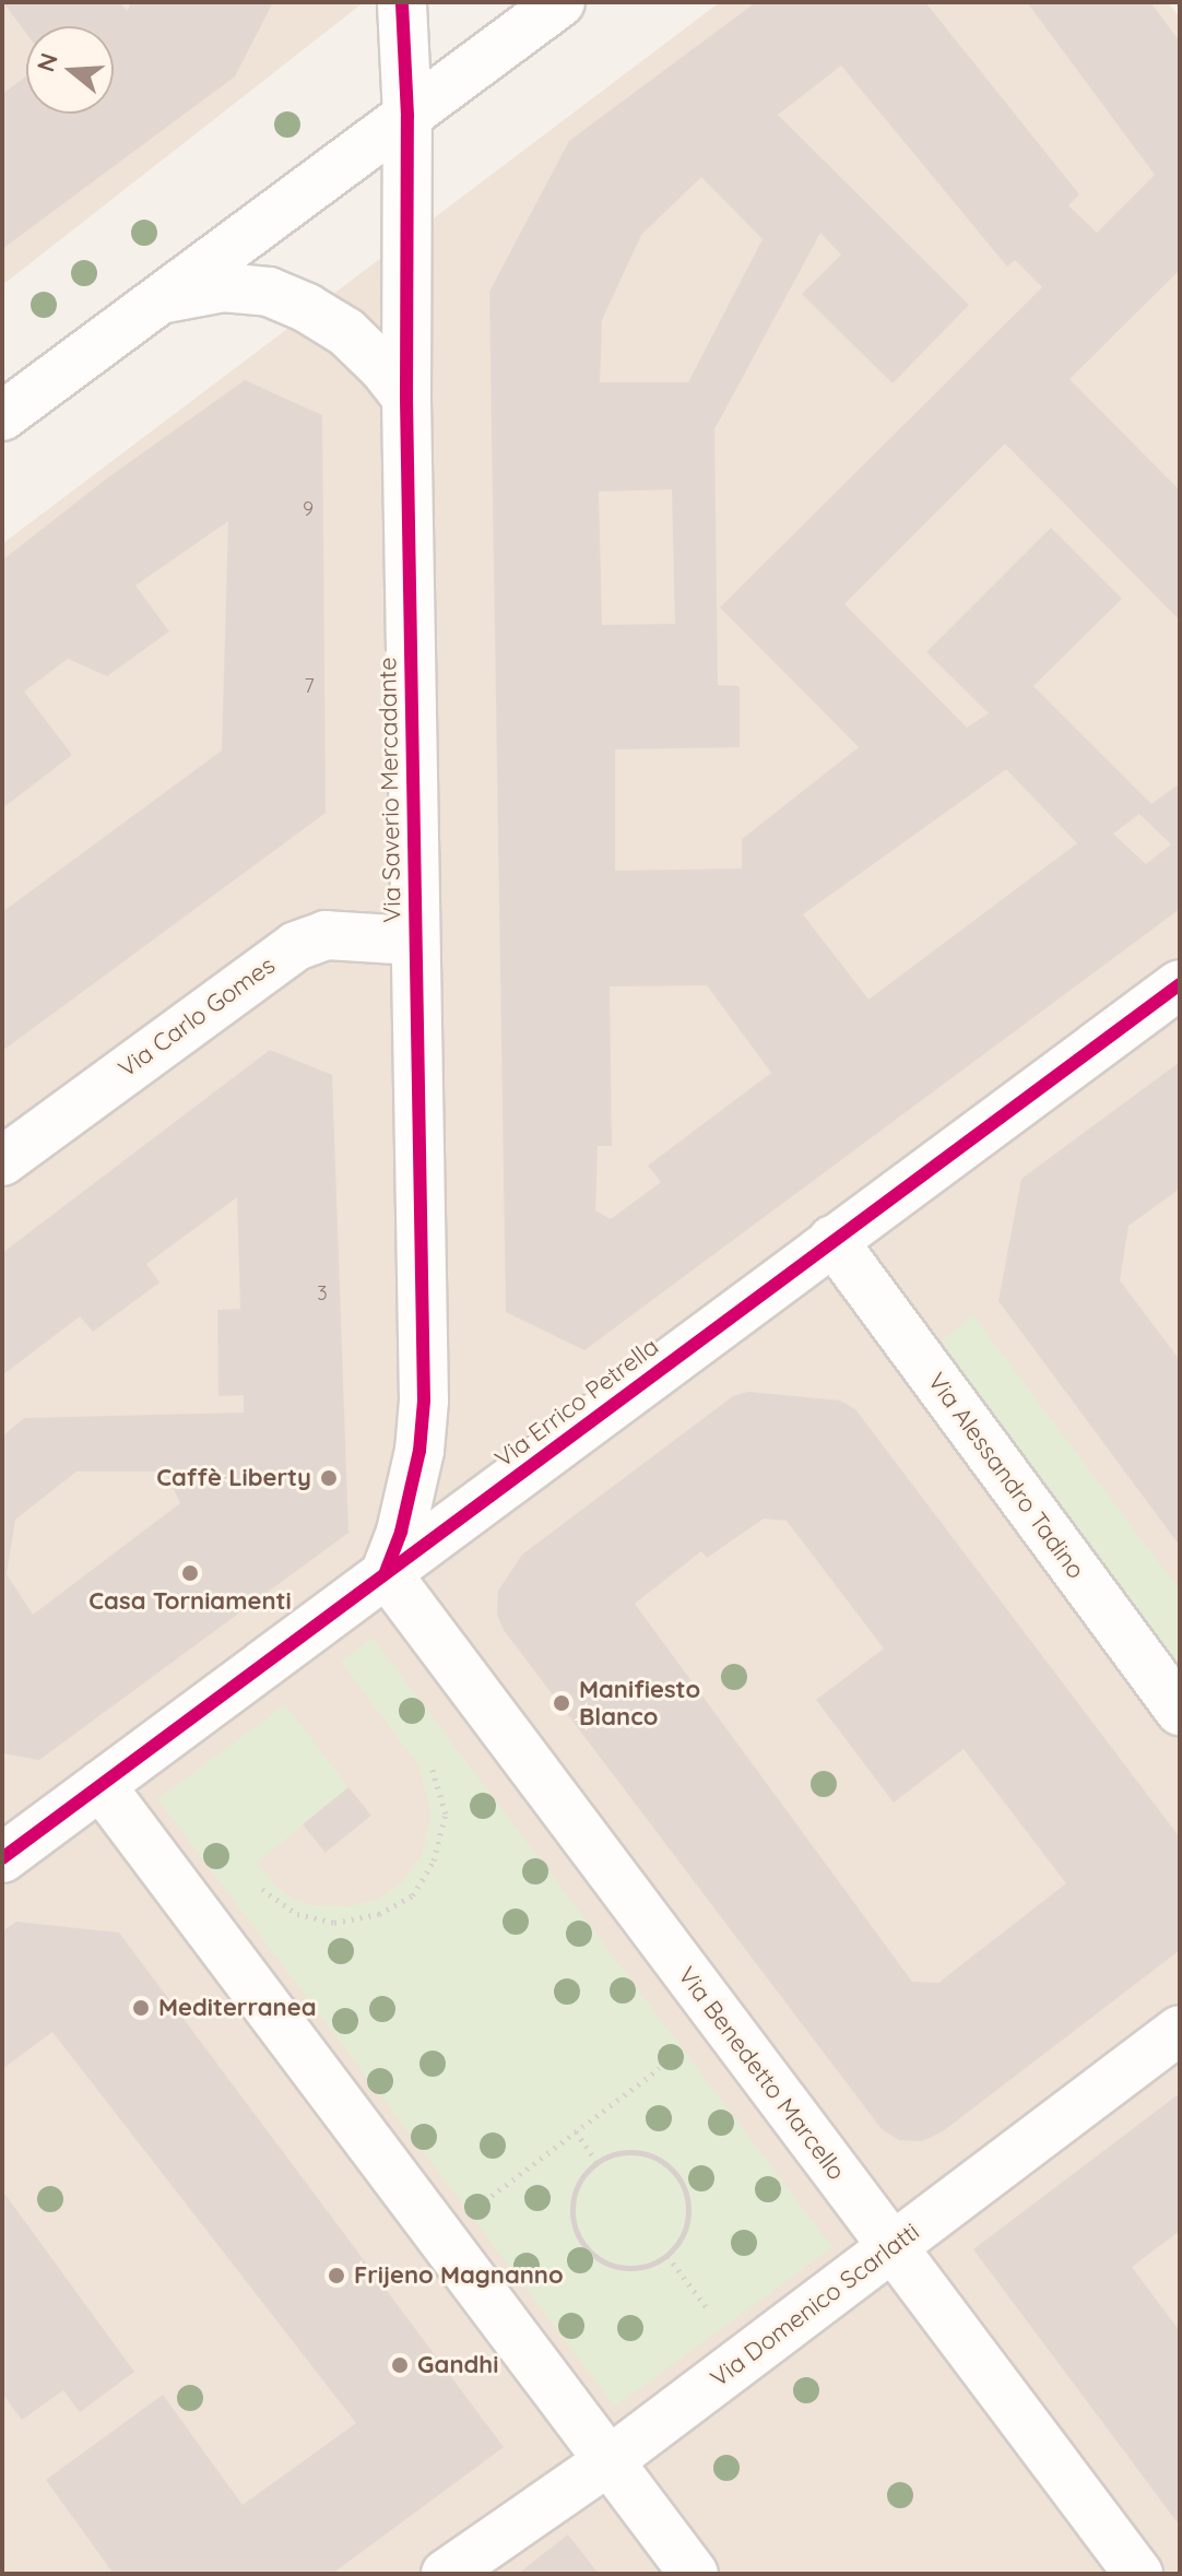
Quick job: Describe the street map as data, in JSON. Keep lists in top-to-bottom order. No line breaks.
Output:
{"streets":{"street":["Via Saverio Mercadante","Via Carlo Gomes","Via Errico Petrella","Via Alessandro Tadino","Via Benedetto Marcello","Via Domenico Scarlatti"]},"crossings":[["Via Saverio Mercadante","Via Carlo Gomes"],["Via Saverio Mercadante","Via Errico Petrella"],["Via Saverio Mercadante","Via Benedetto Marcello"],["Via Errico Petrella","Via Alessandro Tadino"],["Via Errico Petrella","Via Benedetto Marcello"],["Via Benedetto Marcello","Via Domenico Scarlatti"]],"places":["Caffè Liberty","Casa Torniamenti","Manifiesto Blanco","Mediterranea","Frijeno Magnanno","Gandhi"],"house_numbers":["9","7","3"],"north":"left"}
